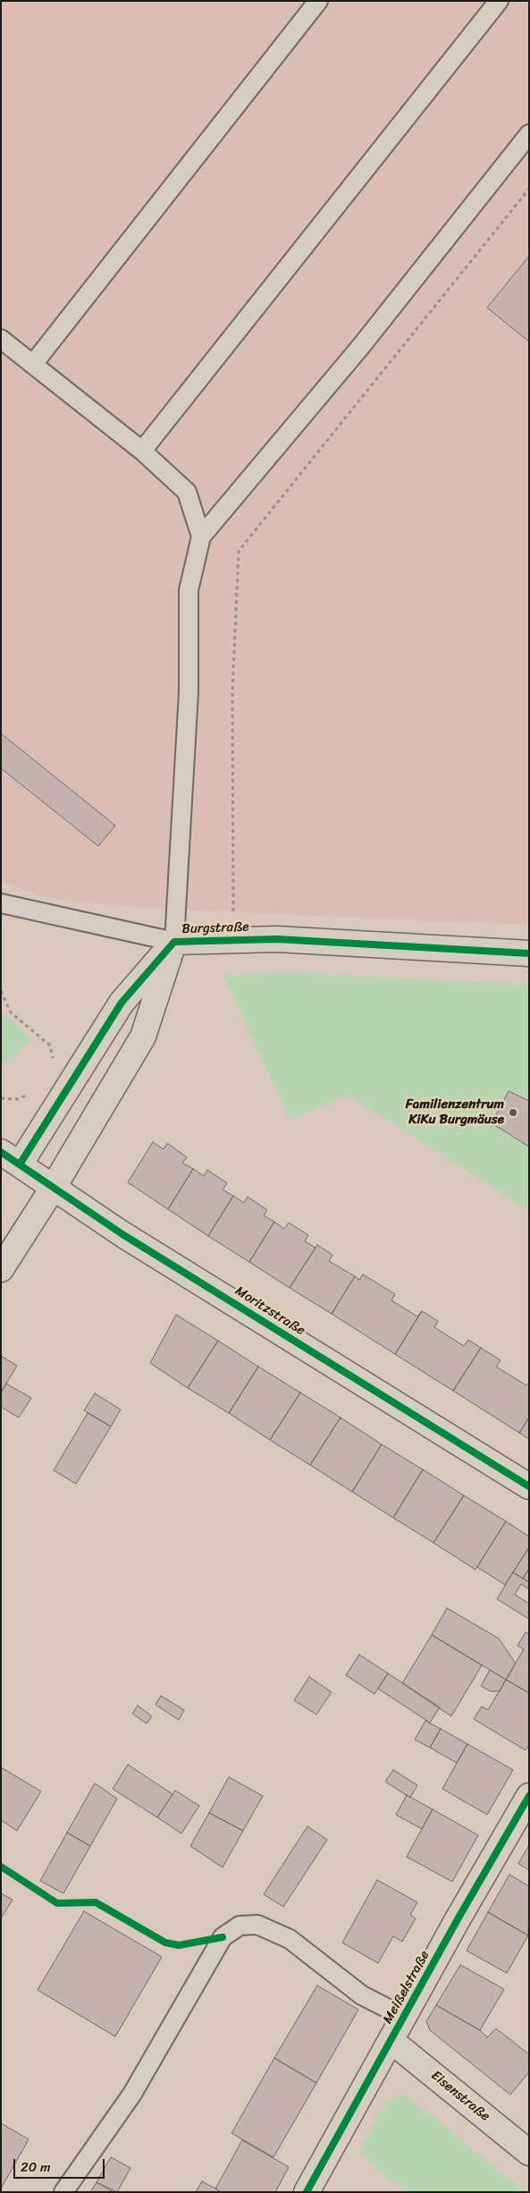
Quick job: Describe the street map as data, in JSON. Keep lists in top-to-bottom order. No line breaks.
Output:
{"streets":{"street":["Burgstraße","Moritzstraße","Meißelstraße","Eisenstraße"]},"crossings":[["Burgstraße","Moritzstraße"],["Meißelstraße","Eisenstraße"]],"places":["Familienzentrum KiKu Burgmäuse"],"scale_bar":"20 m"}
